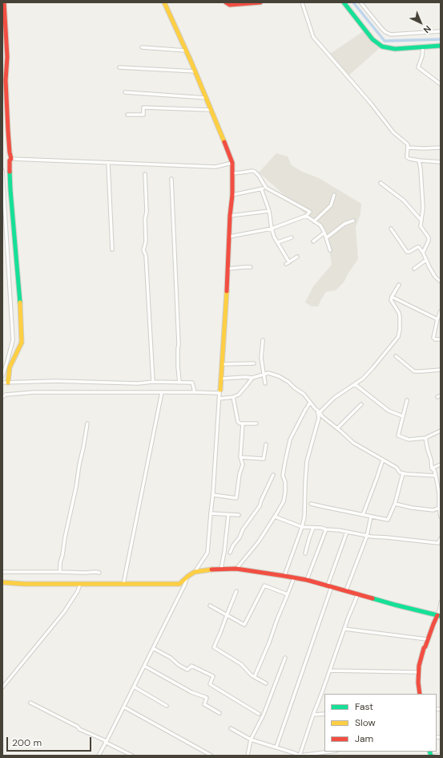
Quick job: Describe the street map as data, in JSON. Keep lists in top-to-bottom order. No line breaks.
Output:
{"legend":["Fast","Slow","Jam"],"scale_bar":"200 m","north":"bottom right"}
